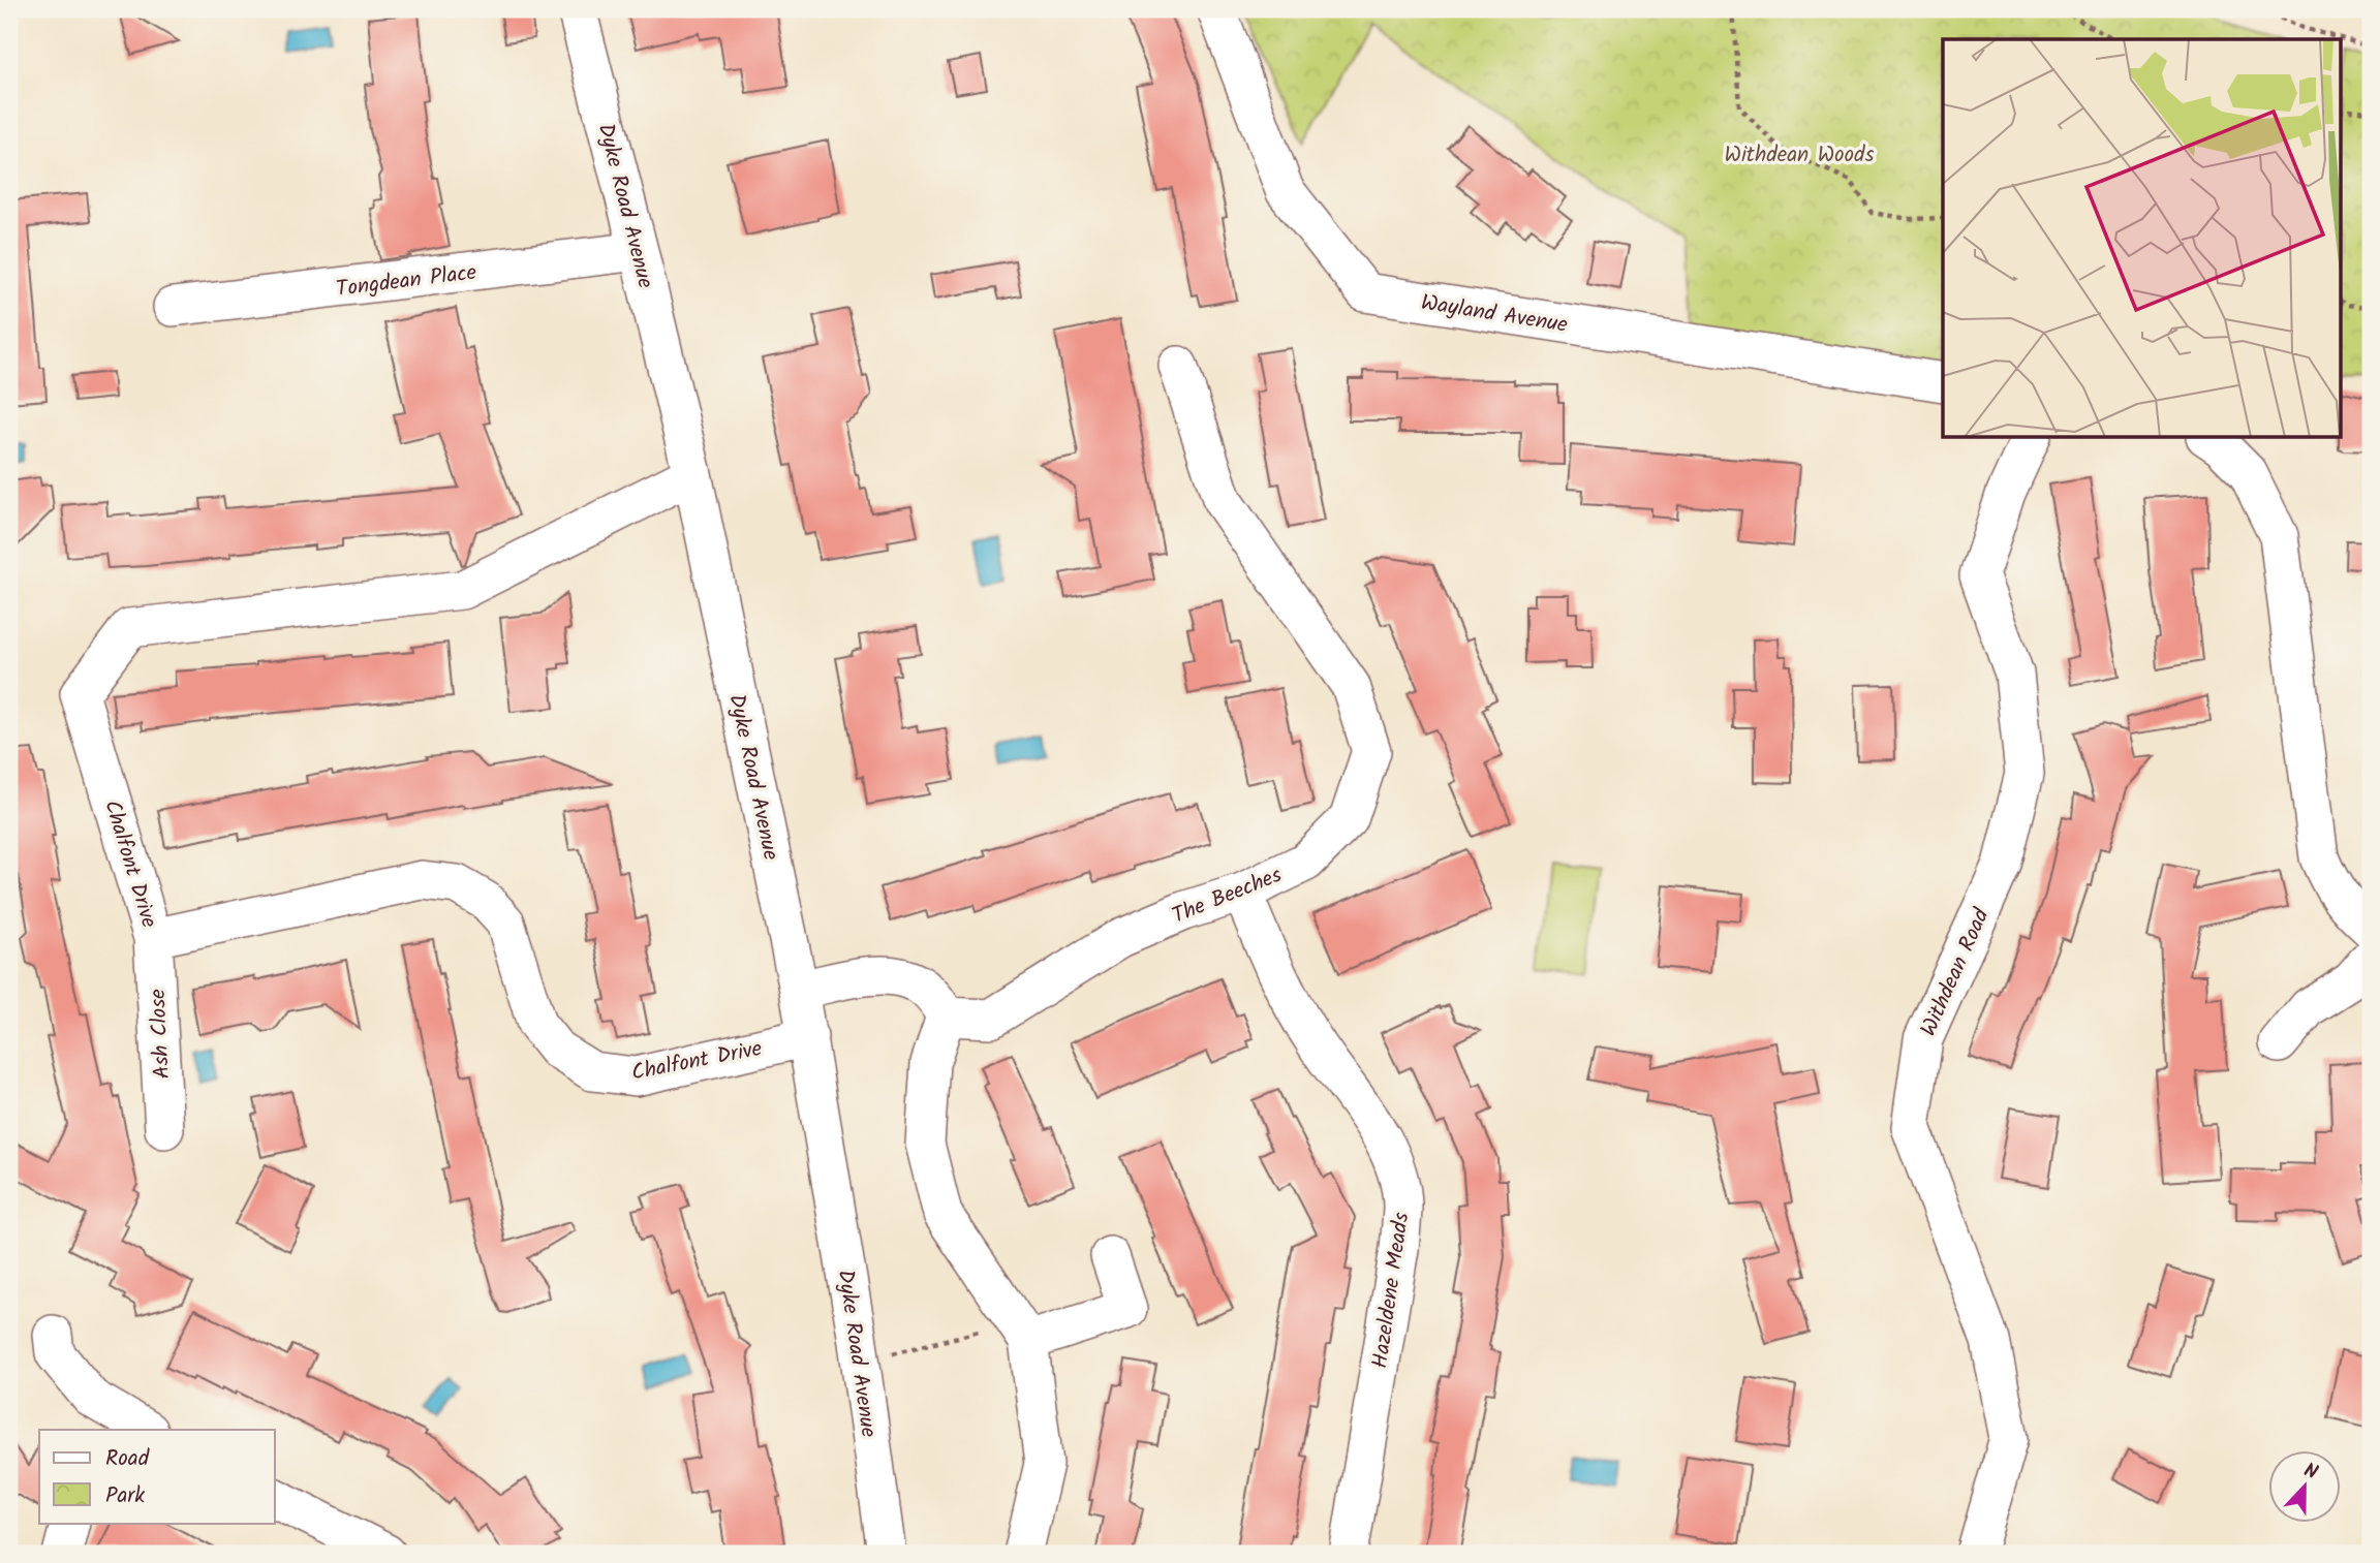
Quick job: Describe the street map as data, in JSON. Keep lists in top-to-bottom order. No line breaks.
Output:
{"streets":{"street":["Dyke Road Avenue","Tongdean Place","Wayland Avenue","Chalfont Drive","The Beeches","Withdean Road","Ash Close","Hazeldene Meads"]},"crossings":[["Dyke Road Avenue","Tongdean Place"],["Dyke Road Avenue","Chalfont Drive"],["Chalfont Drive","Ash Close"],["The Beeches","Hazeldene Meads"]],"parks":["Withdean Woods"],"legend":["Road","Park"],"north":"top"}
